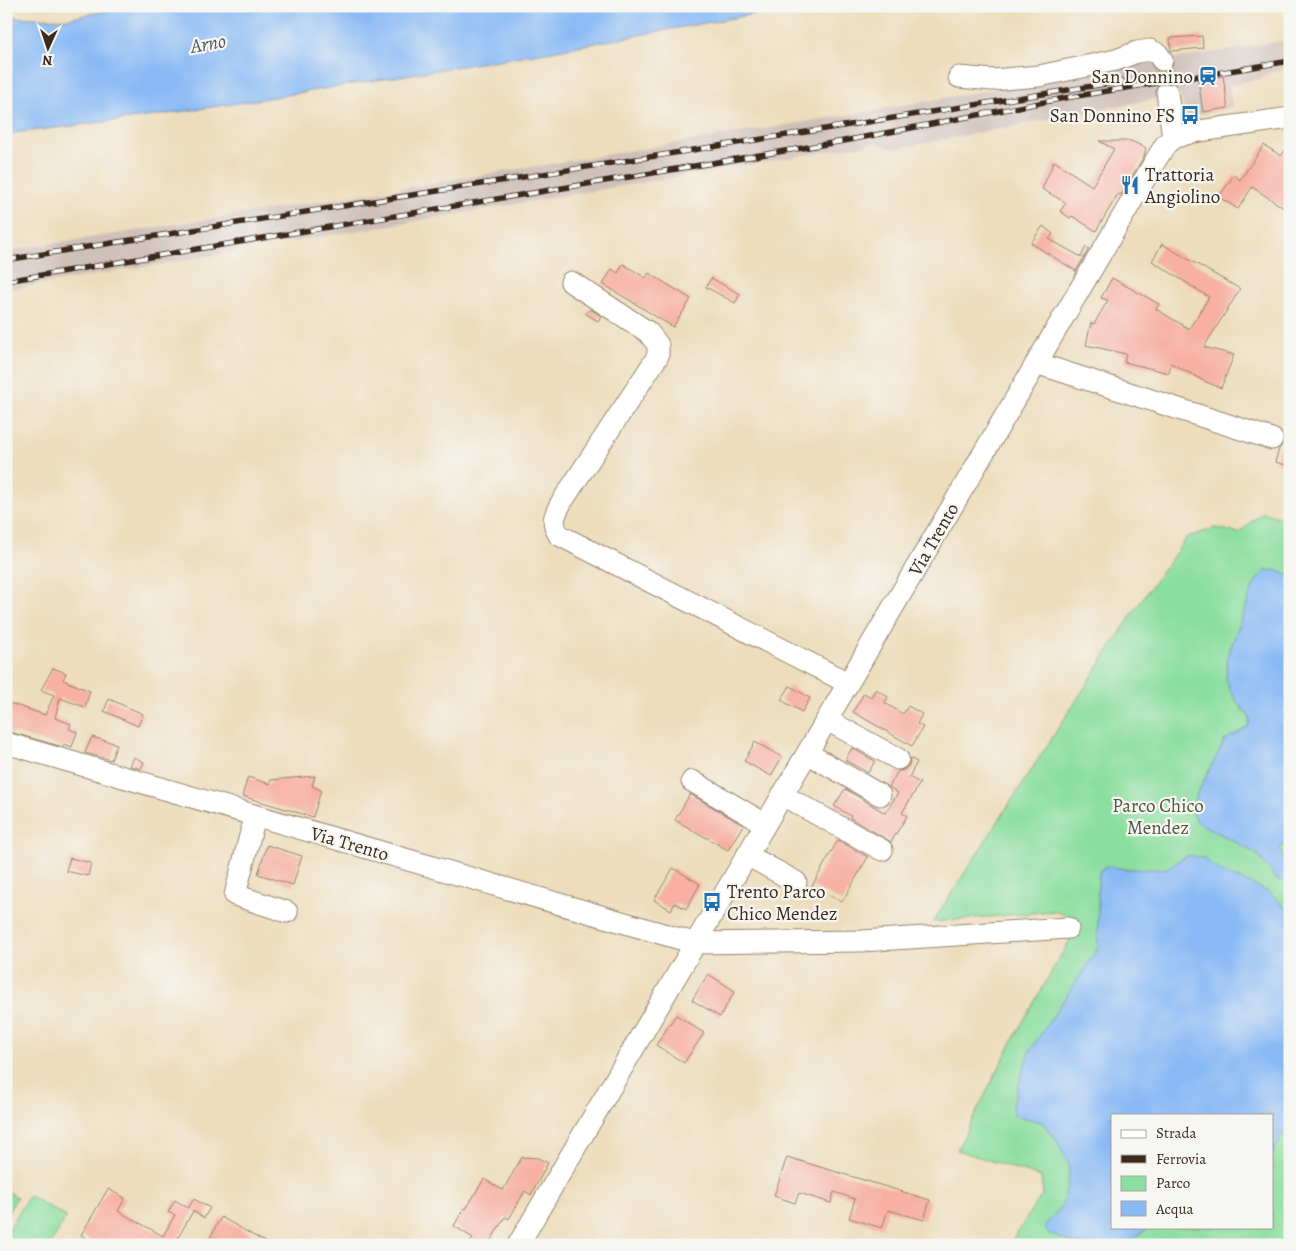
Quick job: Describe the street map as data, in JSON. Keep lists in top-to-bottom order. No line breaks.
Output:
{"streets":{"street":["Via Trento"]},"water":["Arno"],"parks":["Parco Chico Mendez"],"places":{"station":["San Donnino"],"bus stop":["San Donnino FS","Trento Parco Chico Mendez"],"restaurant":["Trattoria Angiolino"]},"legend":["Strada","Ferrovia","Parco","Acqua"],"north":"bottom"}
